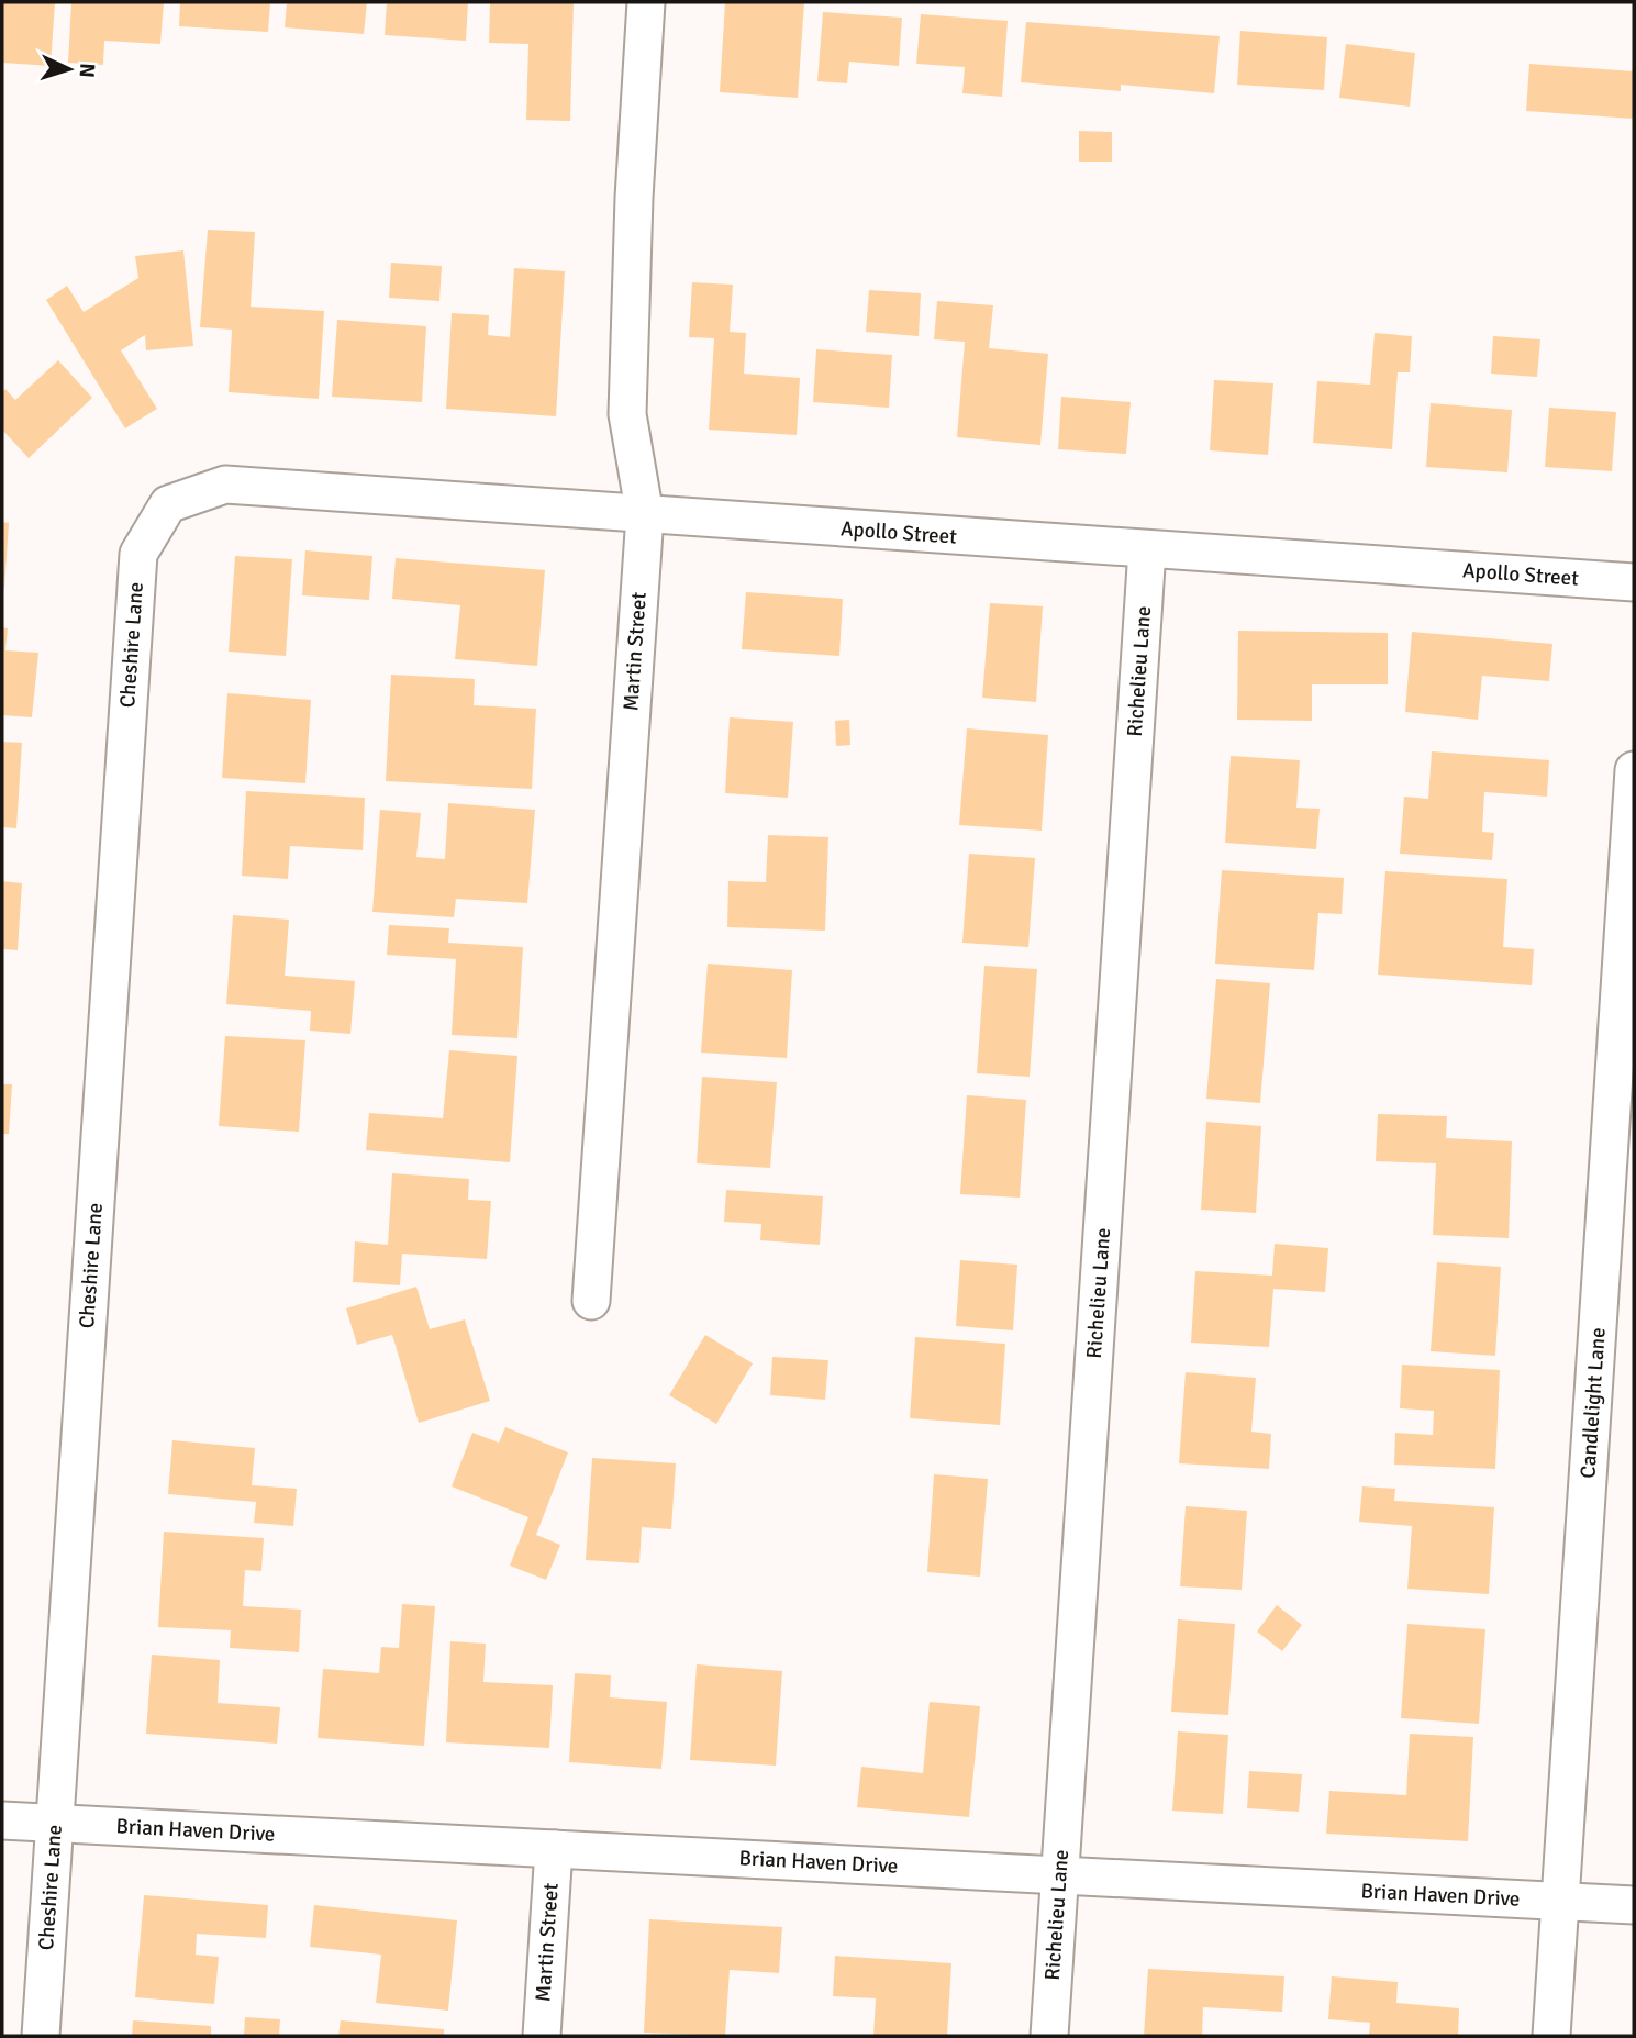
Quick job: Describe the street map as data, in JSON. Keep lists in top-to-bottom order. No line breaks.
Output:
{"streets":{"street":["Apollo Street","Cheshire Lane","Martin Street","Richelieu Lane","Candlelight Lane","Brian Haven Drive"]},"crossings":[["Apollo Street","Cheshire Lane"],["Apollo Street","Martin Street"],["Apollo Street","Richelieu Lane"],["Cheshire Lane","Brian Haven Drive"],["Martin Street","Brian Haven Drive"],["Richelieu Lane","Brian Haven Drive"],["Candlelight Lane","Brian Haven Drive"]],"north":"right"}
